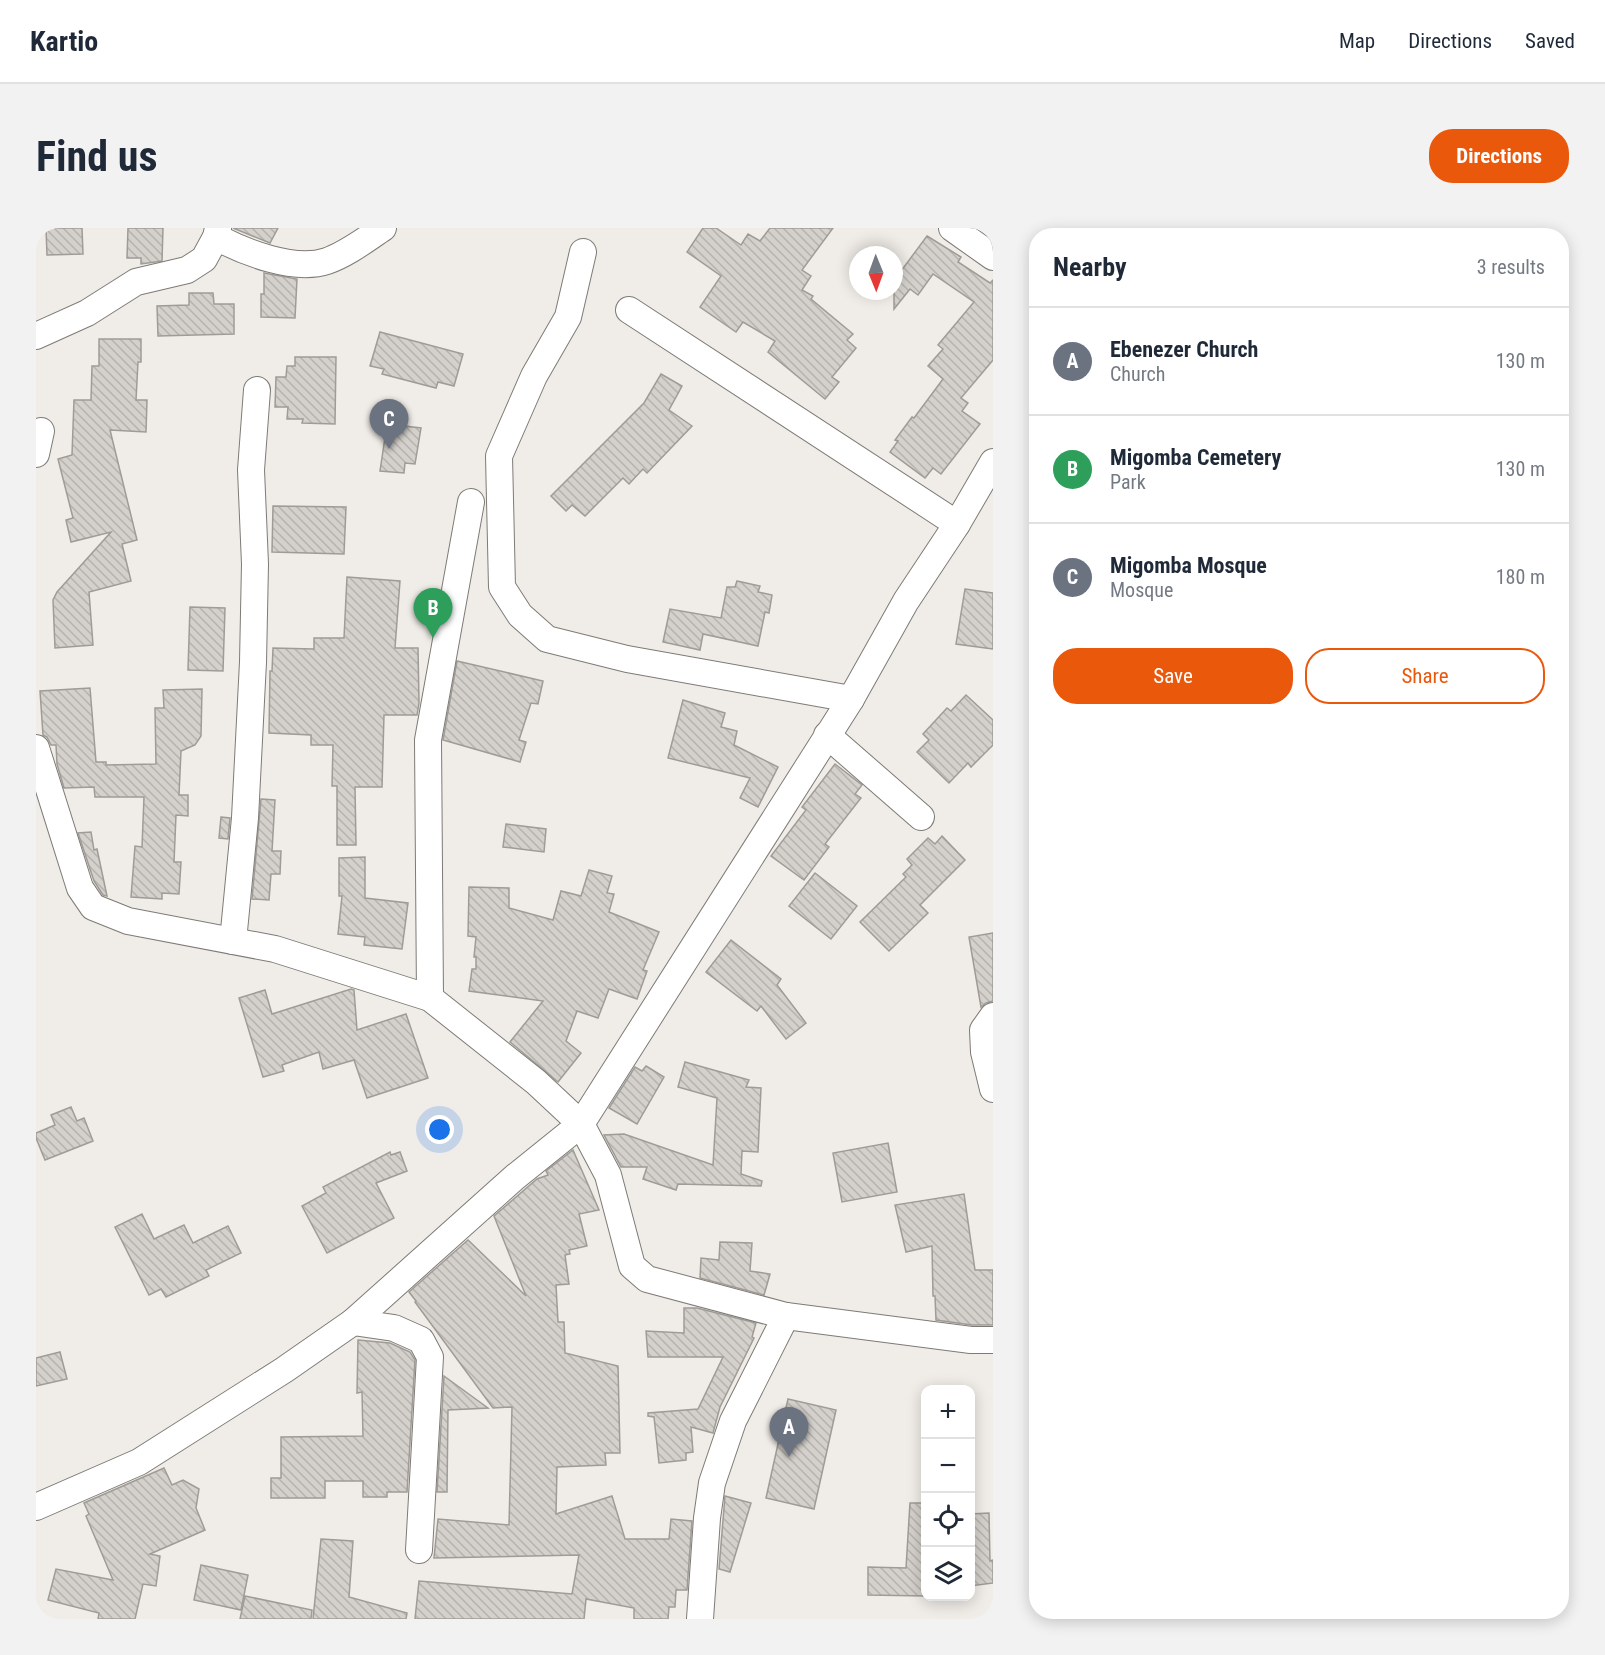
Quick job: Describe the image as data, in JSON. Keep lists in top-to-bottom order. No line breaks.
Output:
{"north":"bottom","page":{"header":"Kartio","nav":["Map","Directions","Saved"],"buttons":["Directions",["Save","Share"]],"title":"Find us","heading":["Nearby","3 results"],"list":[{"mark":"A","name":"Ebenezer Church","note":"Church","value":"130 m"},{"mark":"B","name":"Migomba Cemetery","note":"Park","value":"130 m"},{"mark":"C","name":"Migomba Mosque","note":"Mosque","value":"180 m"}],"pins":["C","B","A"],"map_buttons":["+","−"]}}
